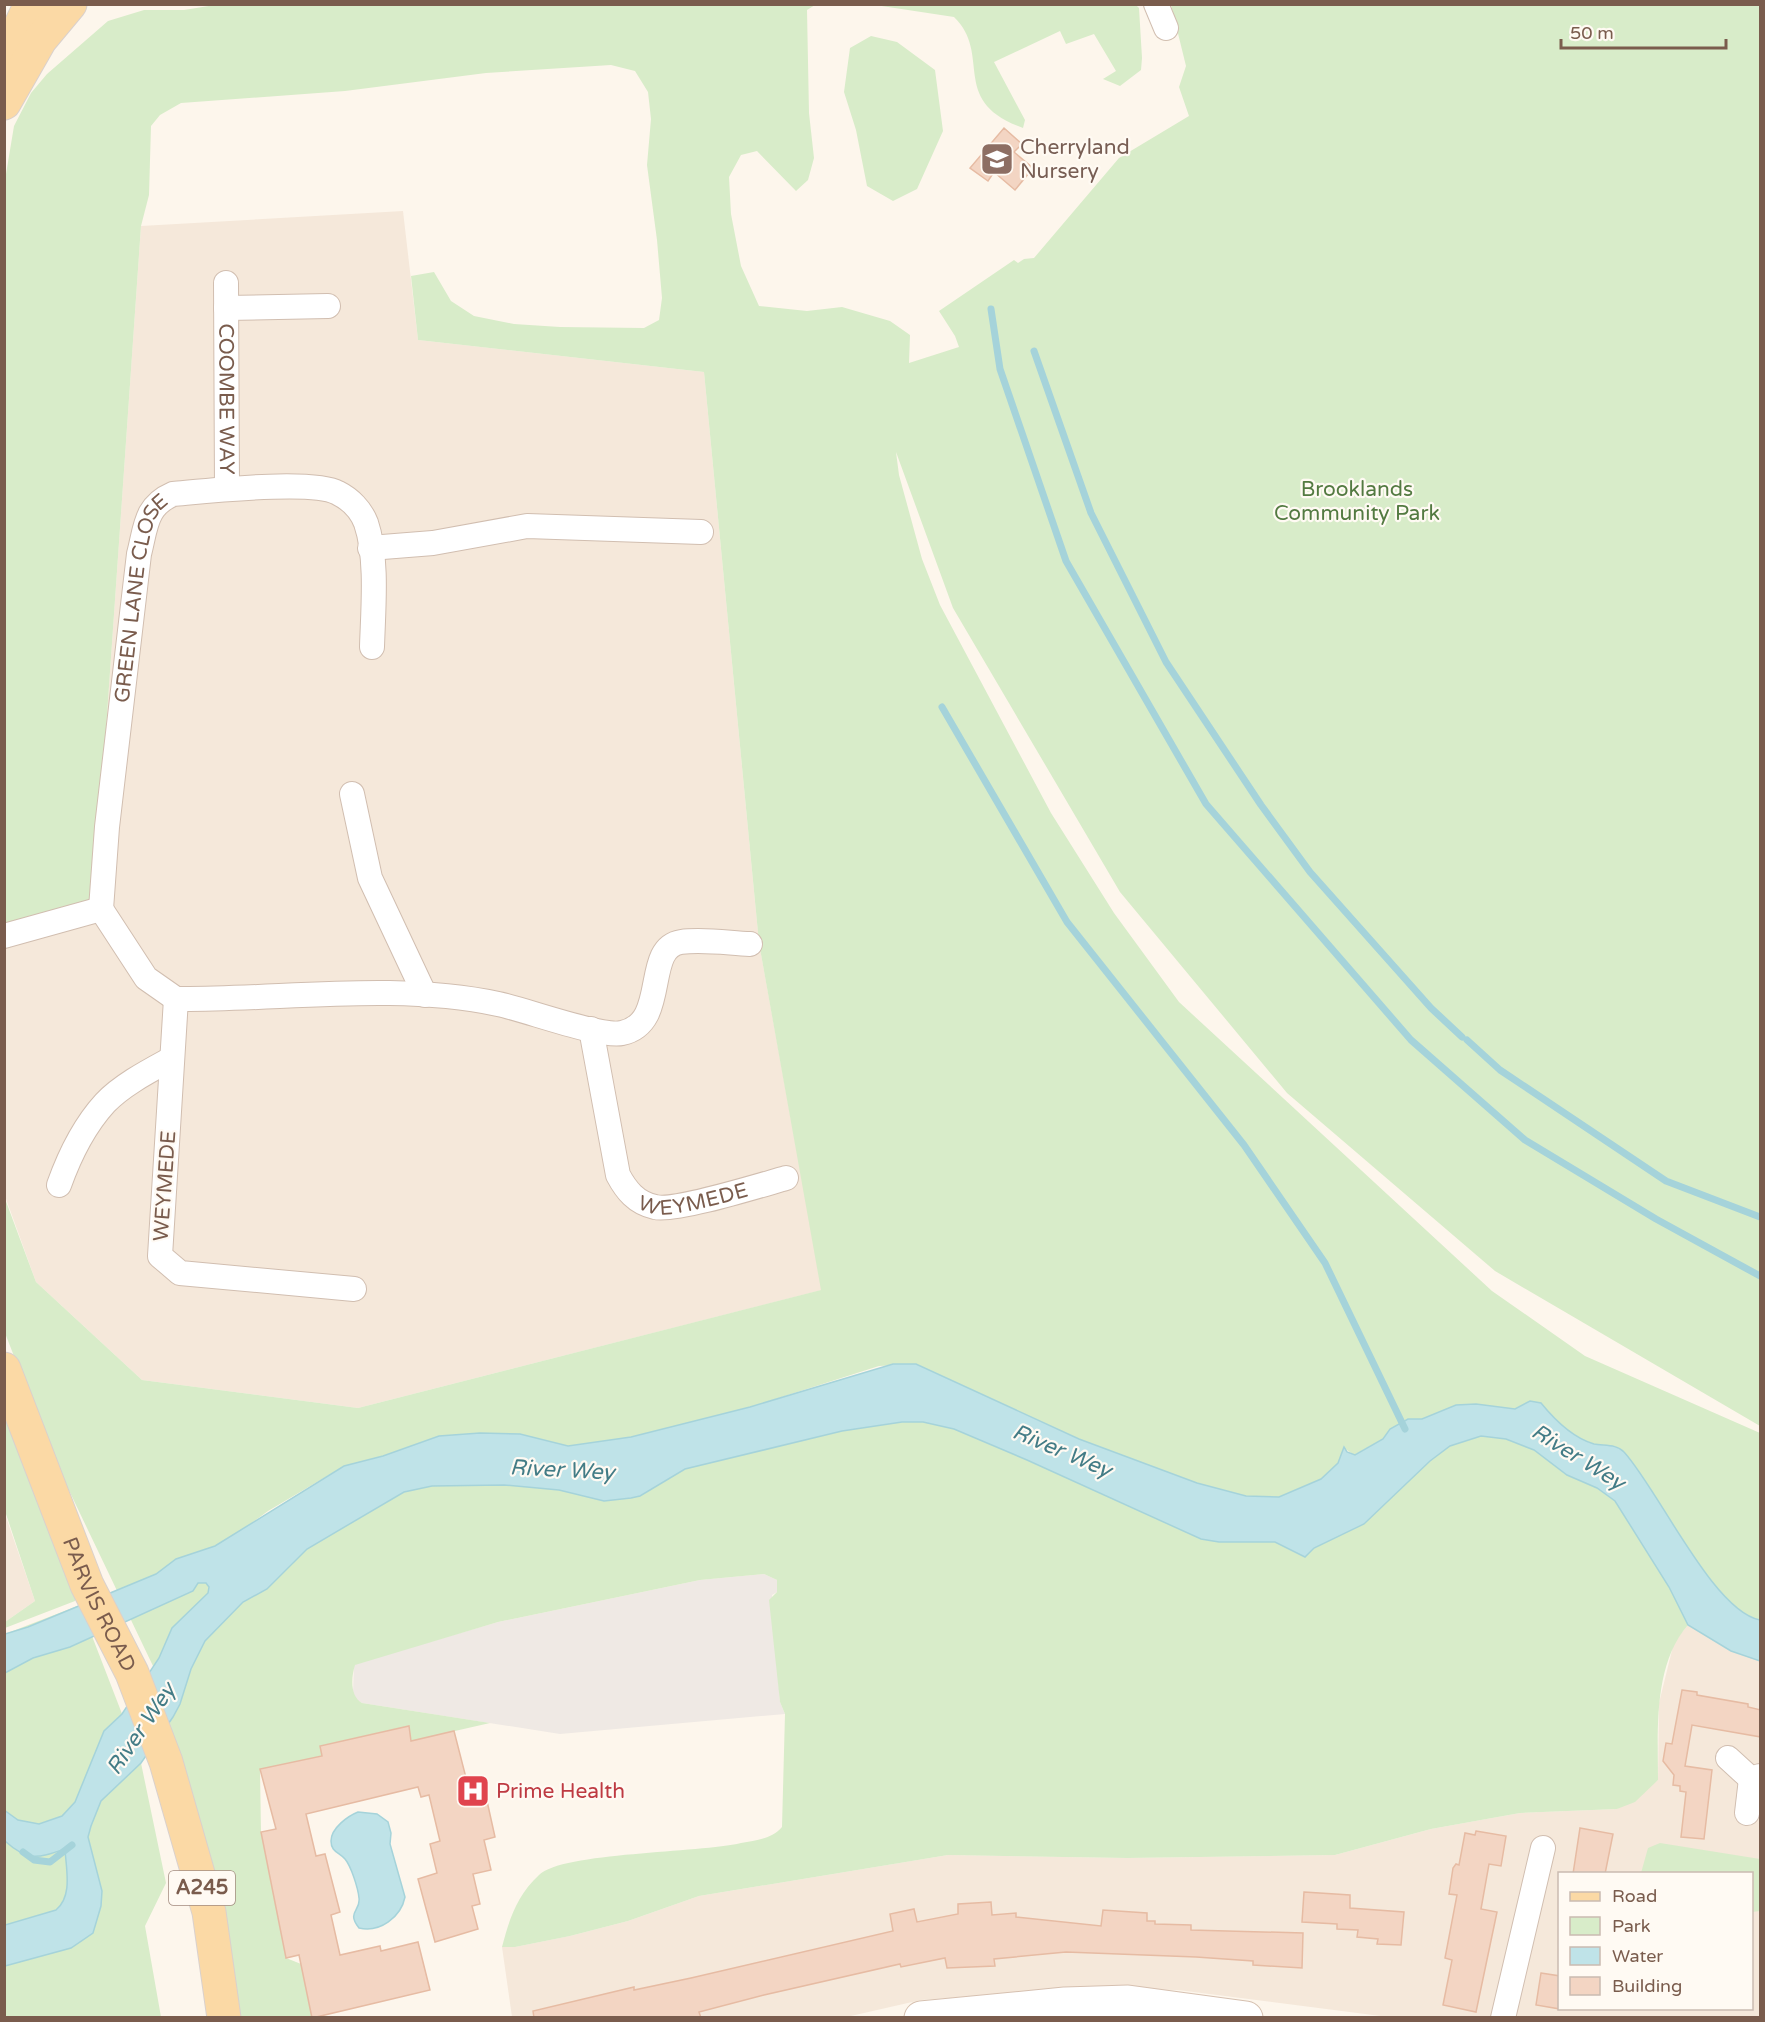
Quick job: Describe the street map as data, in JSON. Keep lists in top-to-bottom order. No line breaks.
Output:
{"streets":{"main road":["PARVIS ROAD","A245"],"street":["COOMBE WAY","GREEN LANE CLOSE","WEYMEDE"]},"crossings":[["COOMBE WAY","GREEN LANE CLOSE"],["PARVIS ROAD","A245"]],"water":["River Wey"],"parks":["Brooklands Community Park"],"places":{"school or university":["Cherryland Nursery"],"hospital":["Prime Health"]},"legend":["Road","Park","Water","Building"],"scale_bar":"50 m"}
